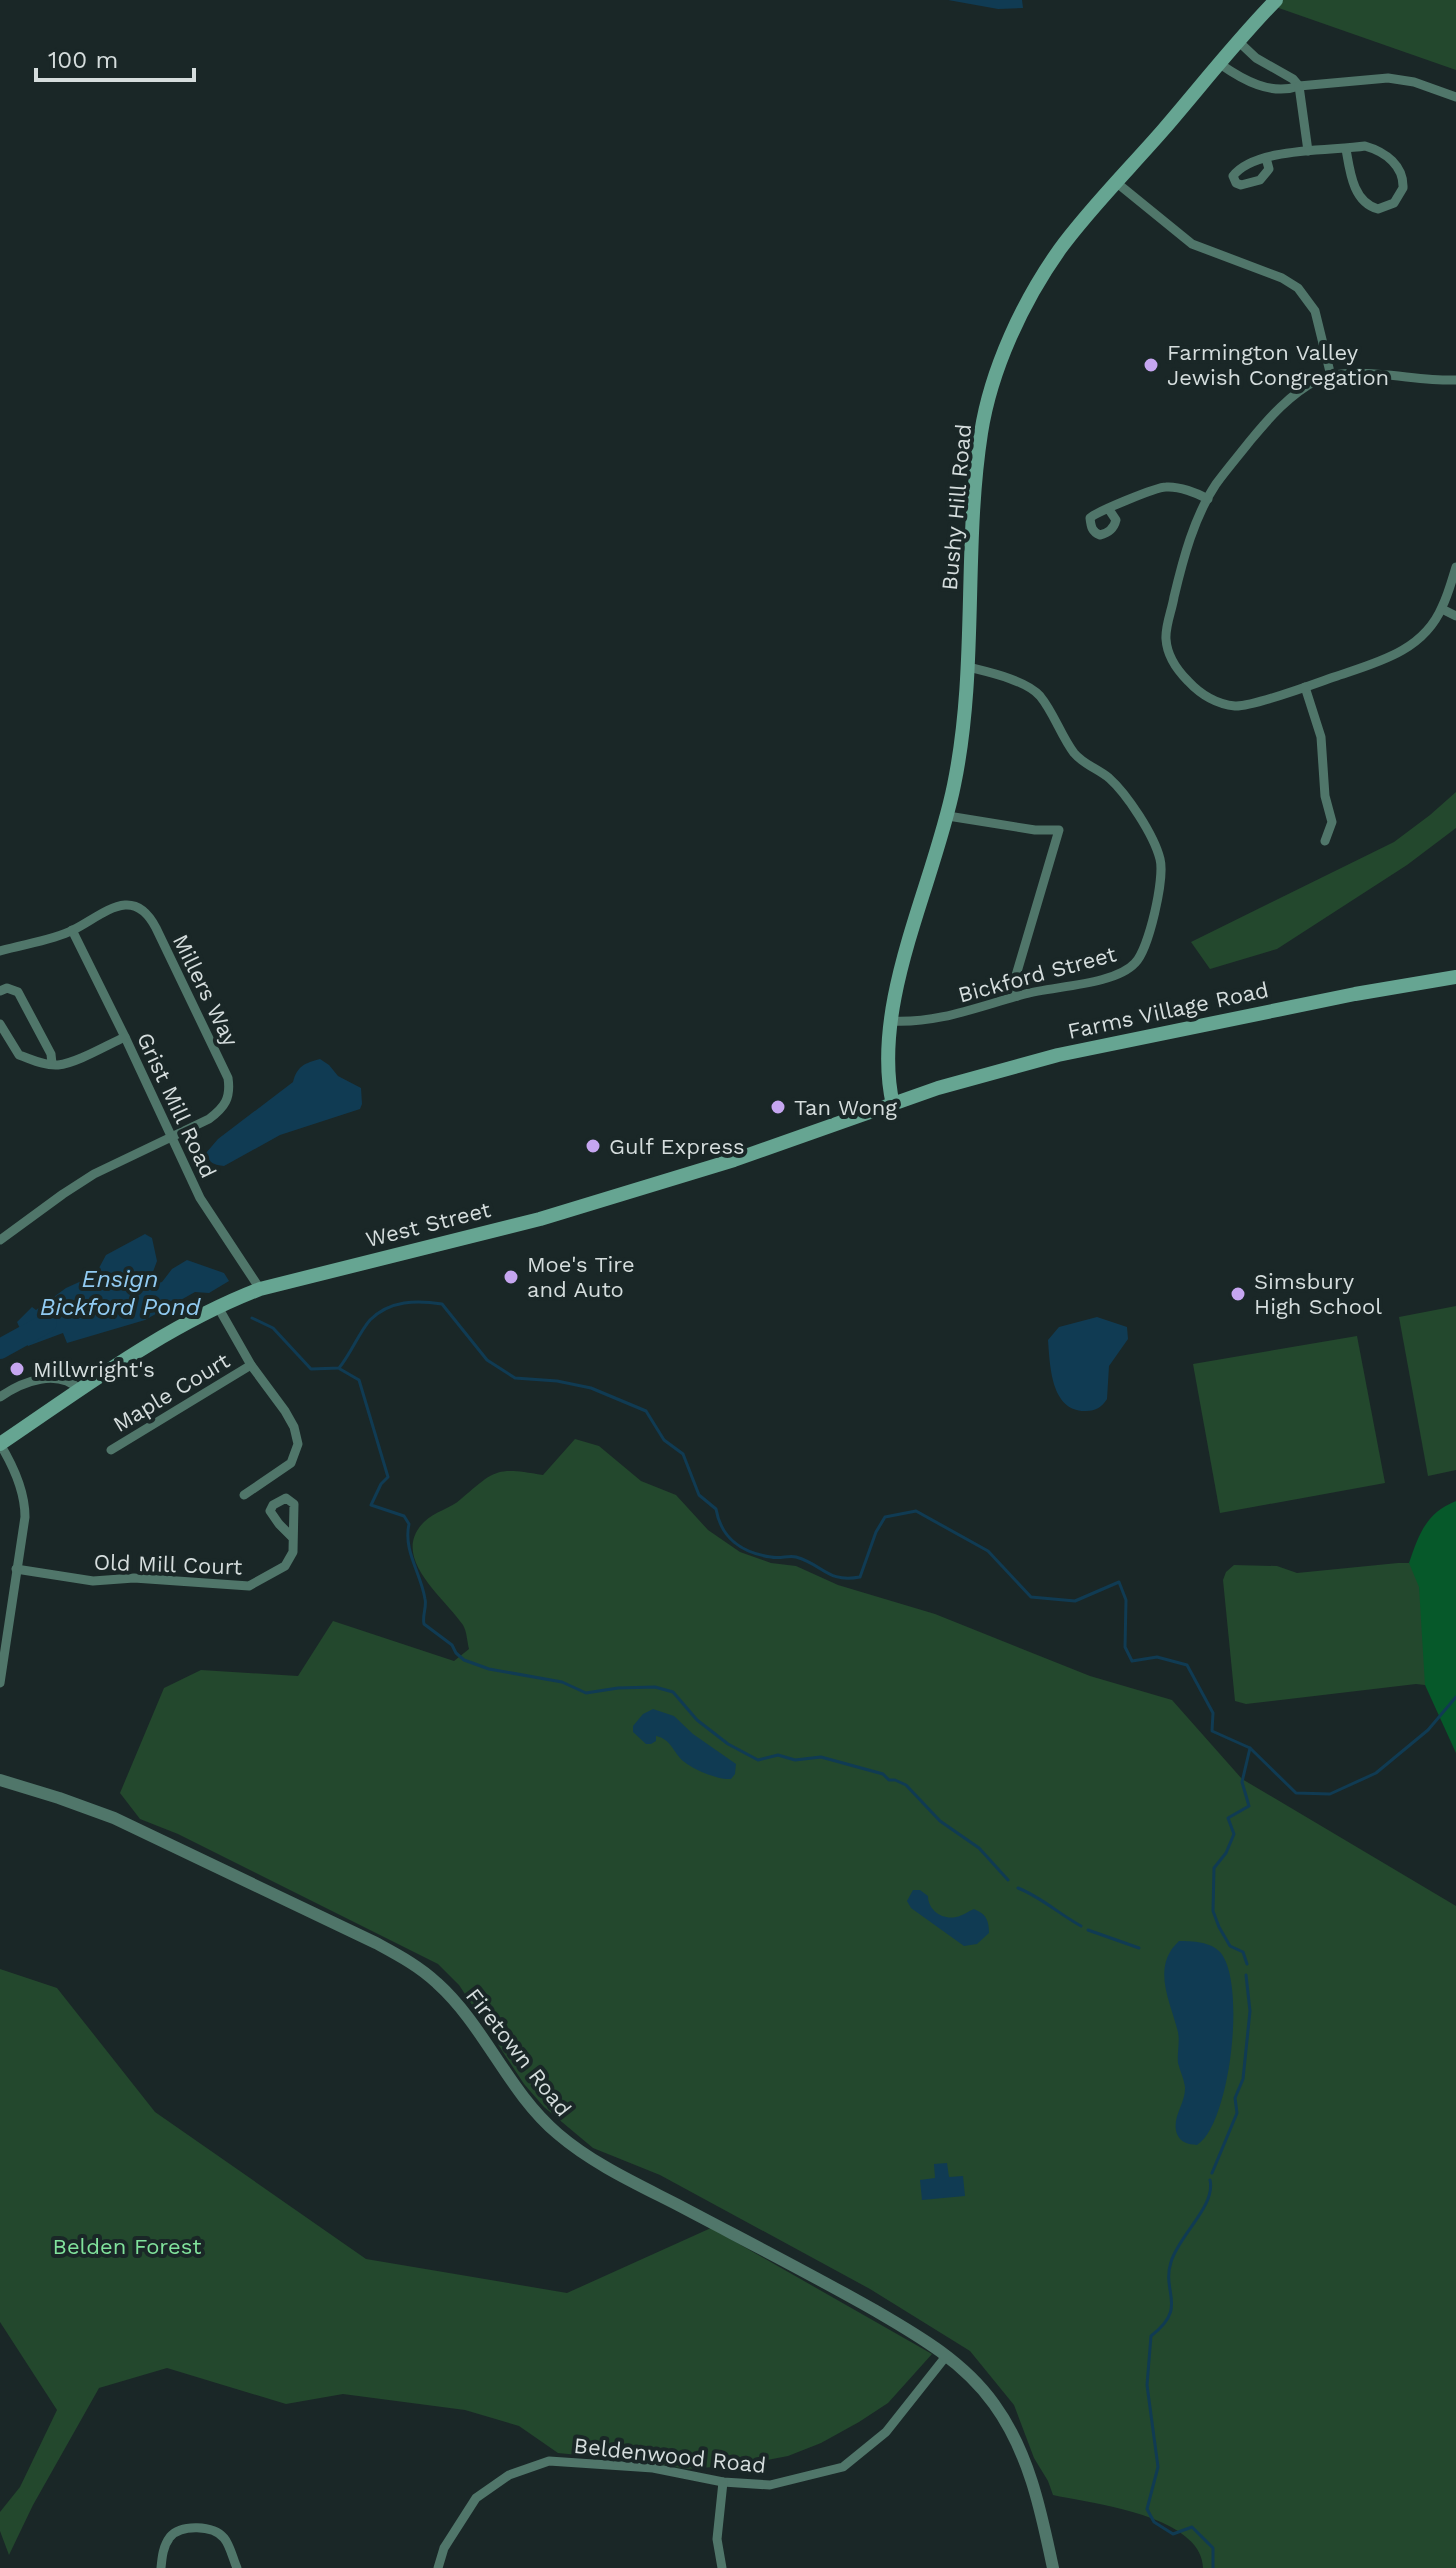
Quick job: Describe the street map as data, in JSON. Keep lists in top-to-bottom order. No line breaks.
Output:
{"streets":{"main road":["Bushy Hill Road","Farms Village Road","West Street"],"street":["Bickford Street","Millers Way","Grist Mill Road","Maple Court","Old Mill Court","Firetown Road","Beldenwood Road"]},"crossings":[["Bushy Hill Road","Bickford Street"],["Bushy Hill Road","Farms Village Road"],["Bushy Hill Road","West Street"],["Millers Way","Grist Mill Road"],["Farms Village Road","West Street"],["Grist Mill Road","West Street"],["West Street","Maple Court"],["Firetown Road","Beldenwood Road"]],"water":["Ensign Bickford Pond"],"parks":["Belden Forest"],"places":["Farmington Valley Jewish Congregation","Tan Wong","Gulf Express","Moe's Tire and Auto","Simsbury High School","Millwright's"],"scale_bar":"100 m"}
